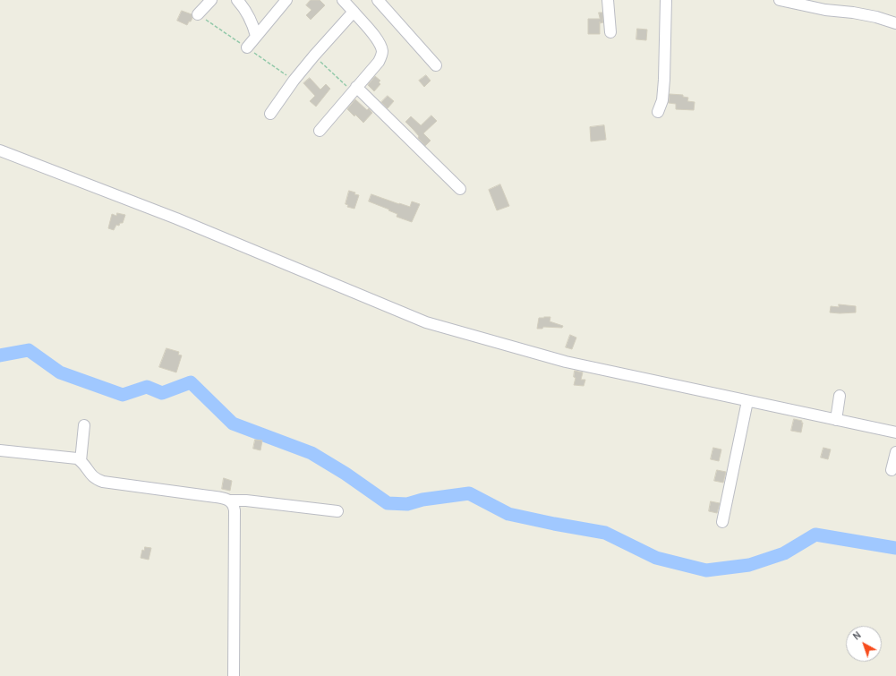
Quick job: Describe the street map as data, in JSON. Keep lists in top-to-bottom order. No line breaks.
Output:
{"north":"top left"}
